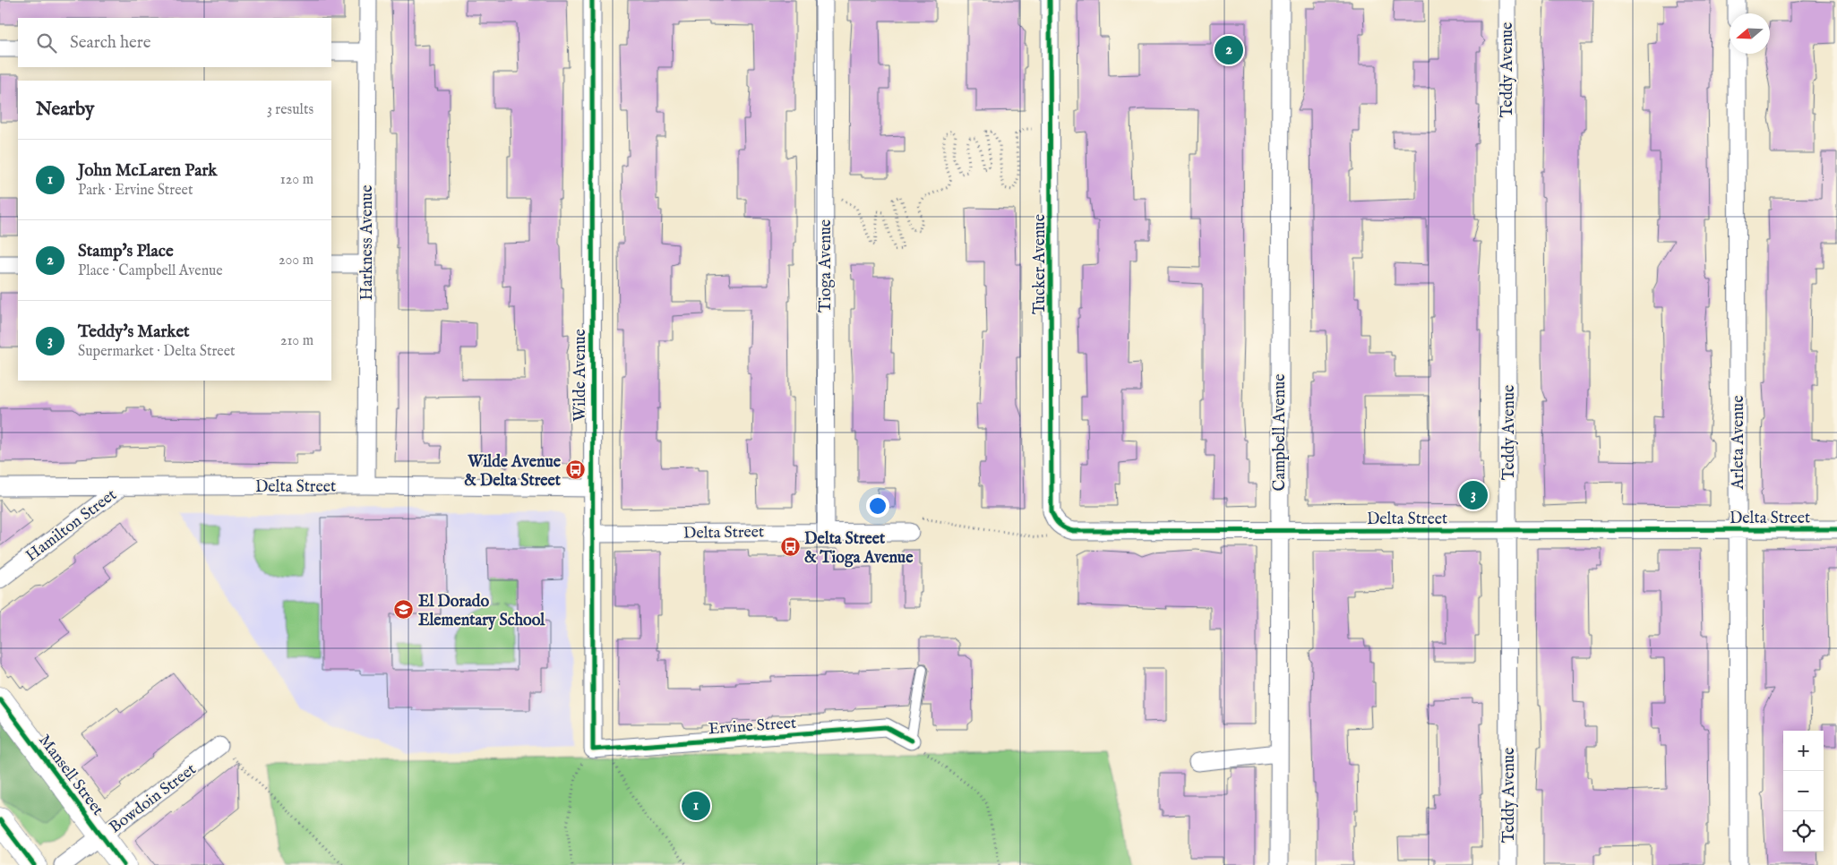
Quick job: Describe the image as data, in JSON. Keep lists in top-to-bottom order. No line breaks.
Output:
{"streets":{"street":["Teddy Avenue","Harkness Avenue","Tucker Avenue","Tioga Avenue","Wilde Avenue","Campbell Avenue","Arleta Avenue","Delta Street","Hamilton Street","Ervine Street","Mansell Street","Bowdoin Street"]},"crossings":[["Teddy Avenue","Delta Street"],["Harkness Avenue","Delta Street"],["Tucker Avenue","Delta Street"],["Tioga Avenue","Delta Street"],["Wilde Avenue","Delta Street"],["Wilde Avenue","Ervine Street"],["Campbell Avenue","Delta Street"],["Arleta Avenue","Delta Street"],["Delta Street","Hamilton Street"],["Mansell Street","Bowdoin Street"]],"places":{"bus stop":["Wilde Avenue & Delta Street","Delta Street & Tioga Avenue"],"school or university":["El Dorado Elementary School"]},"north":"left","page":{"search":"Search here","pins":["2","3","1"],"heading":["Nearby","3 results"],"list":[{"mark":"1","name":"John McLaren Park","note":"Park · Ervine Street","value":"120 m"},{"mark":"2","name":"Stamp's Place","note":"Place · Campbell Avenue","value":"200 m"},{"mark":"3","name":"Teddy's Market","note":"Supermarket · Delta Street","value":"210 m"}],"map_buttons":["+","−"]}}
